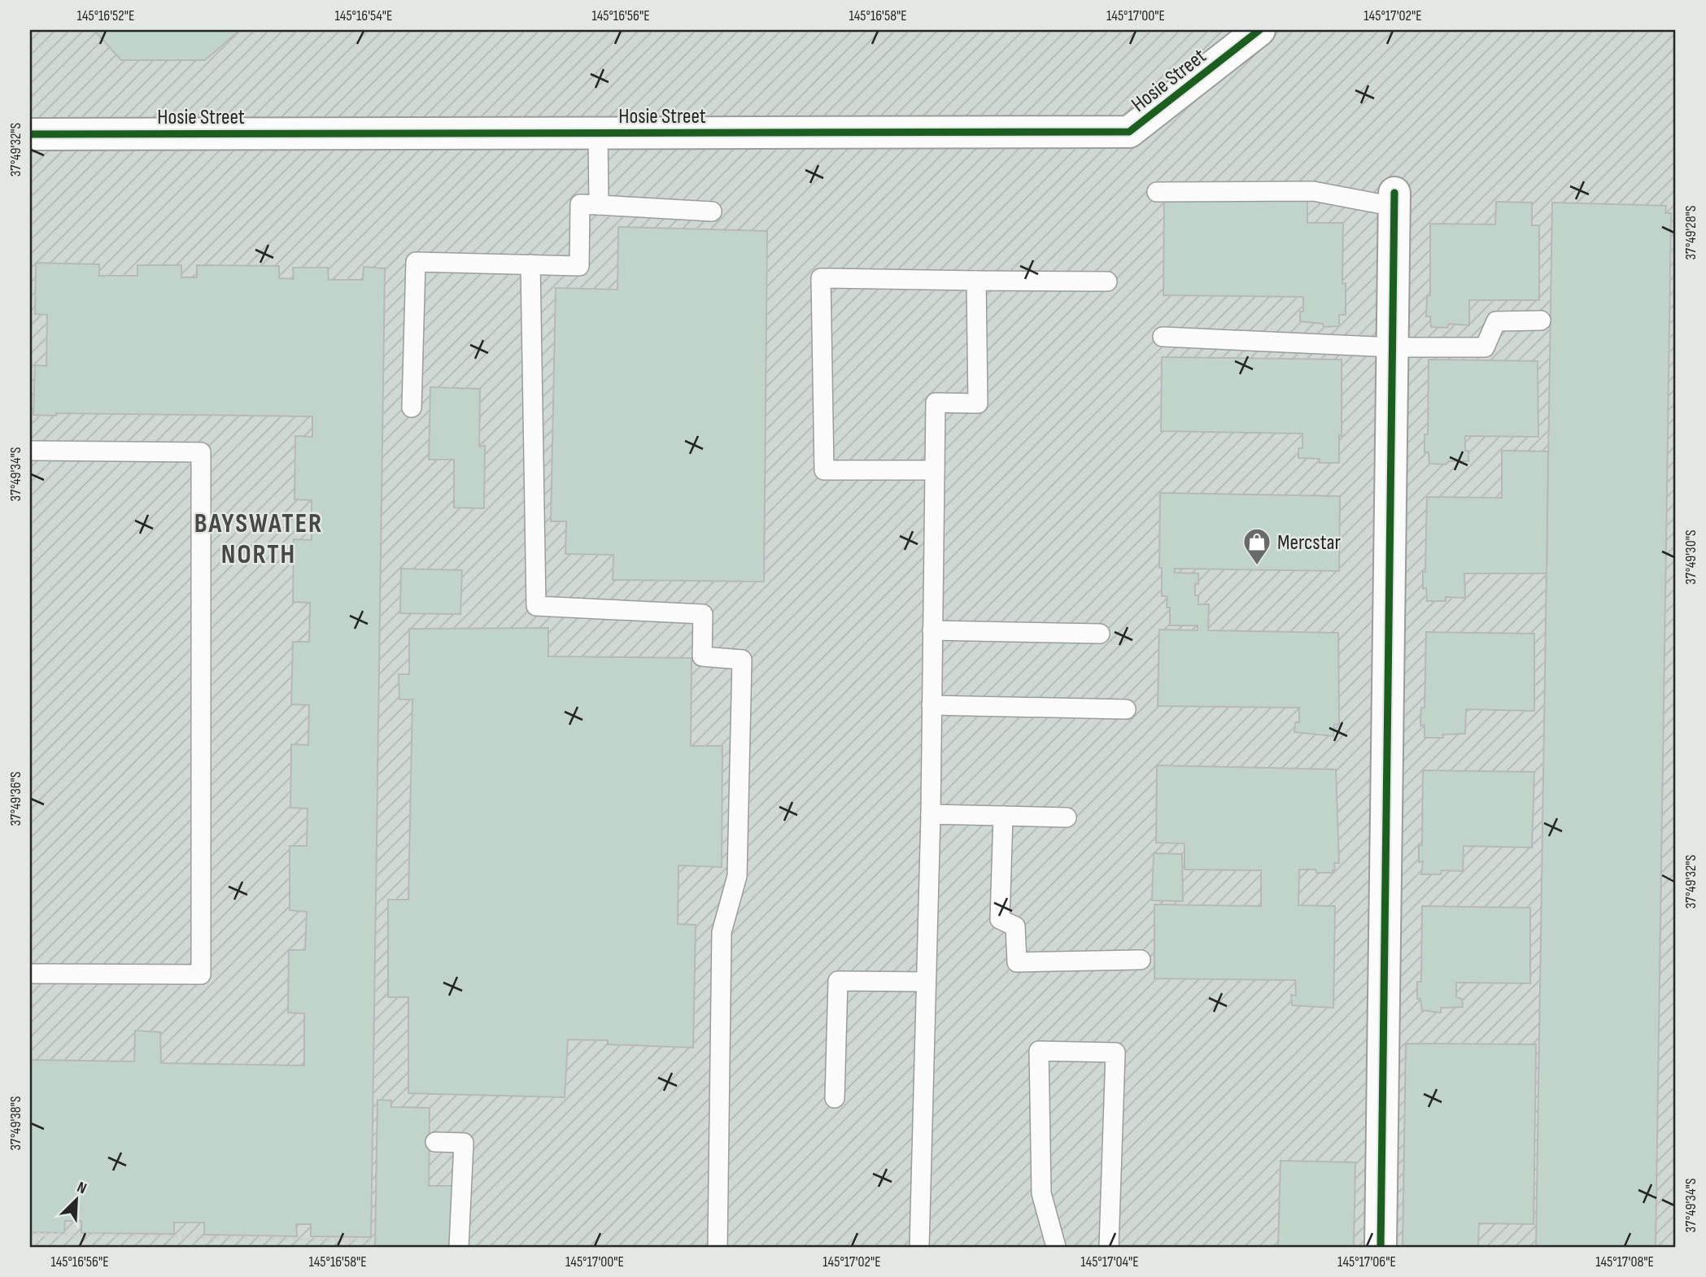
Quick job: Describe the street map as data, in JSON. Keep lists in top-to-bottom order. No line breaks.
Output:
{"streets":{"street":["Hosie Street"]},"districts":["BAYSWATER NORTH"],"places":{"shop":["Mercstar"]},"north":"top right","coordinates":["145°16'52\"E","145°16'54\"E","145°16'56\"E","145°16'58\"E","145°17'00\"E","145°17'02\"E","37°49'32\"S","37°49'28\"S","37°49'34\"S","37°49'30\"S","37°49'36\"S","37°49'38\"S","145°17'04\"E","145°17'06\"E","145°17'08\"E"]}
